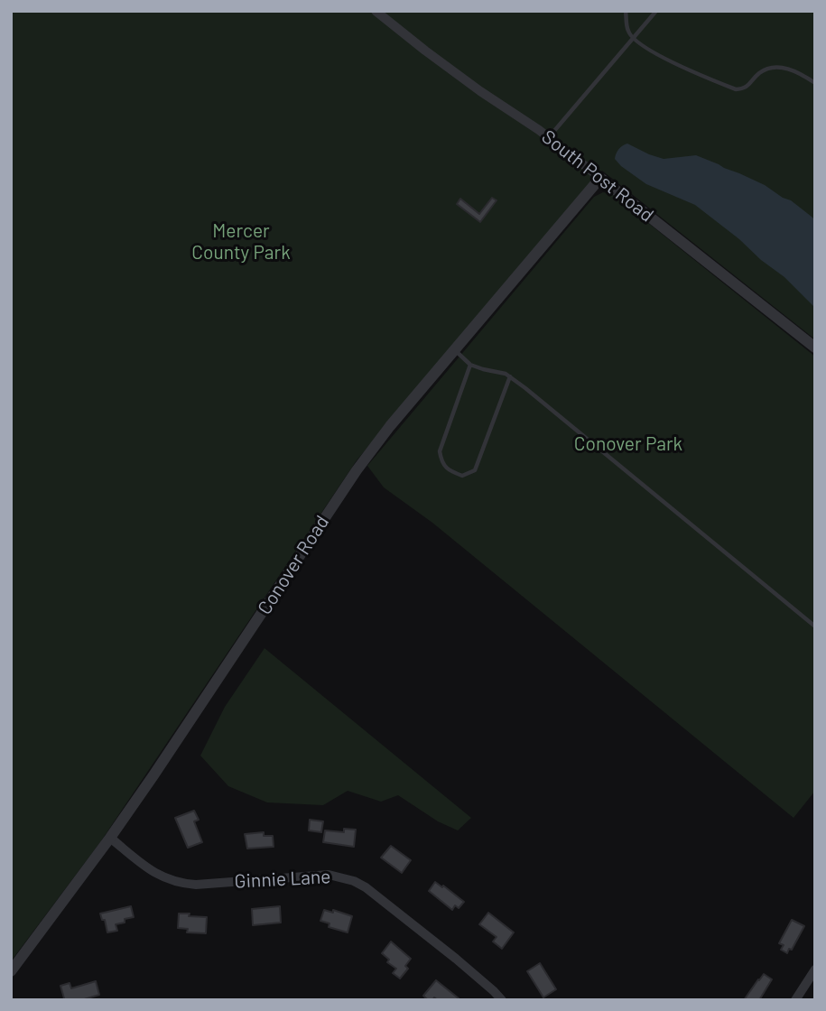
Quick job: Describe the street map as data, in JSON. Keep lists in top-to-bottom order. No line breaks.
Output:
{"streets":{"street":["South Post Road","Conover Road","Ginnie Lane"]},"crossings":[["South Post Road","Conover Road"],["Conover Road","Ginnie Lane"]],"parks":["Mercer County Park","Conover Park"]}
